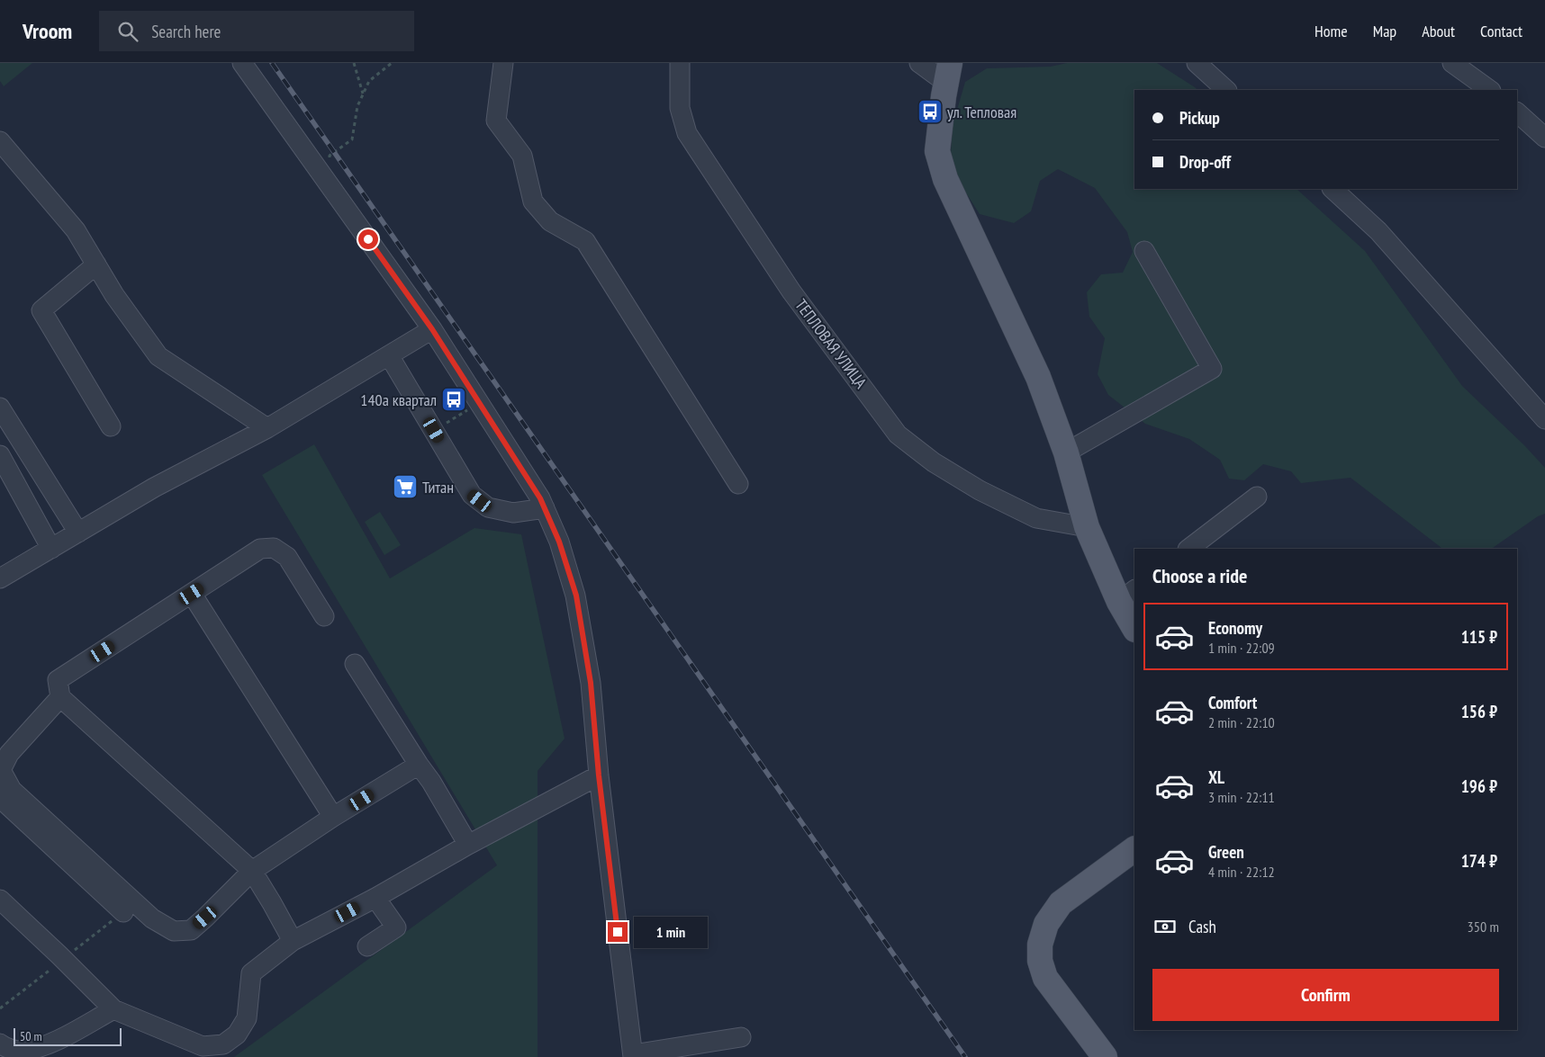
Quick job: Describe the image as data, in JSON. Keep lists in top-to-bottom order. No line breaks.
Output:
{"streets":{"street":["ТЕПЛОВАЯ УЛИЦА"]},"places":{"bus stop":["ул. Тепловая","140а квартал"],"supermarket":["Титан"]},"scale_bar":"50 m","page":{"header":"Vroom","search":"Search here","nav":["Home","Map","About","Contact"],"banner":["Pickup","Drop-off"],"heading":"Choose a ride","list":[{"name":"Economy","note":"1 min · 22:09","value":"115 ₽"},{"name":"Comfort","note":"2 min · 22:10","value":"156 ₽"},{"name":"XL","note":"3 min · 22:11","value":"196 ₽"},{"name":"Green","note":"4 min · 22:12","value":"174 ₽"}],"pay":["Cash","350 m"],"bubble":"1 min","buttons":"Confirm","scale":"50 m"}}
